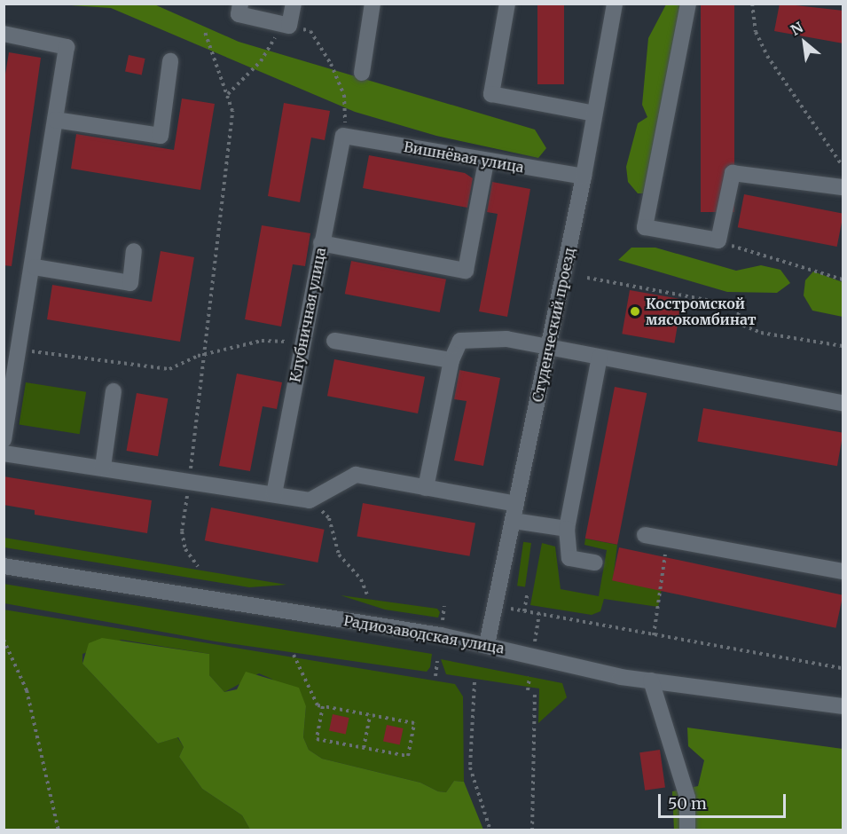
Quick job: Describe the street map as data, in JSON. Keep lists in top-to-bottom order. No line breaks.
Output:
{"streets":{"street":["Вишнёвая улица","Клубничная улица","Студенческий проезд","Радиозаводская улица"]},"crossings":[["Вишнёвая улица","Клубничная улица"],["Вишнёвая улица","Студенческий проезд"],["Студенческий проезд","Радиозаводская улица"]],"places":["Костромской мясокомбинат"],"scale_bar":"50 m","north":"top left"}
